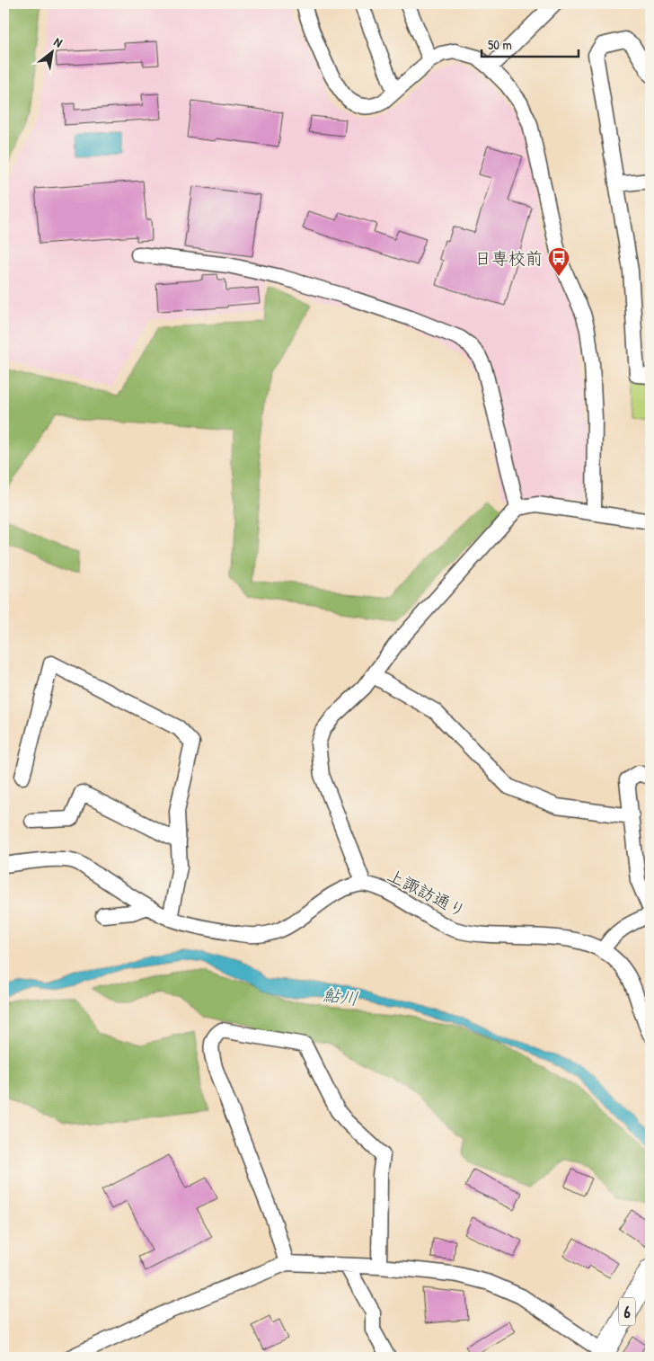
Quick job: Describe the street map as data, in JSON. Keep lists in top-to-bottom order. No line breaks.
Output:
{"streets":{"highway":["6"],"street":["上諏訪通り"]},"water":["鮎川"],"places":{"bus stop":["日専校前"]},"scale_bar":"50 m","north":"top right"}
